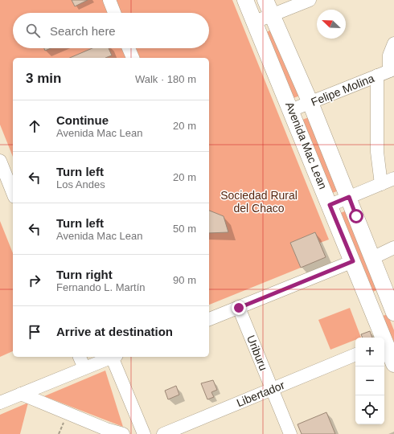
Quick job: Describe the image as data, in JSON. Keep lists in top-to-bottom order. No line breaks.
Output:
{"streets":{"main road":["Avenida Mac Lean"],"street":["Felipe Molina","Uriburu","Libertador"]},"crossings":[["Felipe Molina","Avenida Mac Lean"],["Uriburu","Libertador"]],"parks":["Sociedad Rural del Chaco"],"north":"top left","page":{"search":"Search here","heading":["3 min","Walk · 180 m"],"list":[["Continue","Avenida Mac Lean","20 m"],["Turn left","Los Andes","20 m"],["Turn left","Avenida Mac Lean","50 m"],["Turn right","Fernando L. Martín","90 m"],"Arrive at destination"],"map_buttons":["+","−"]}}
